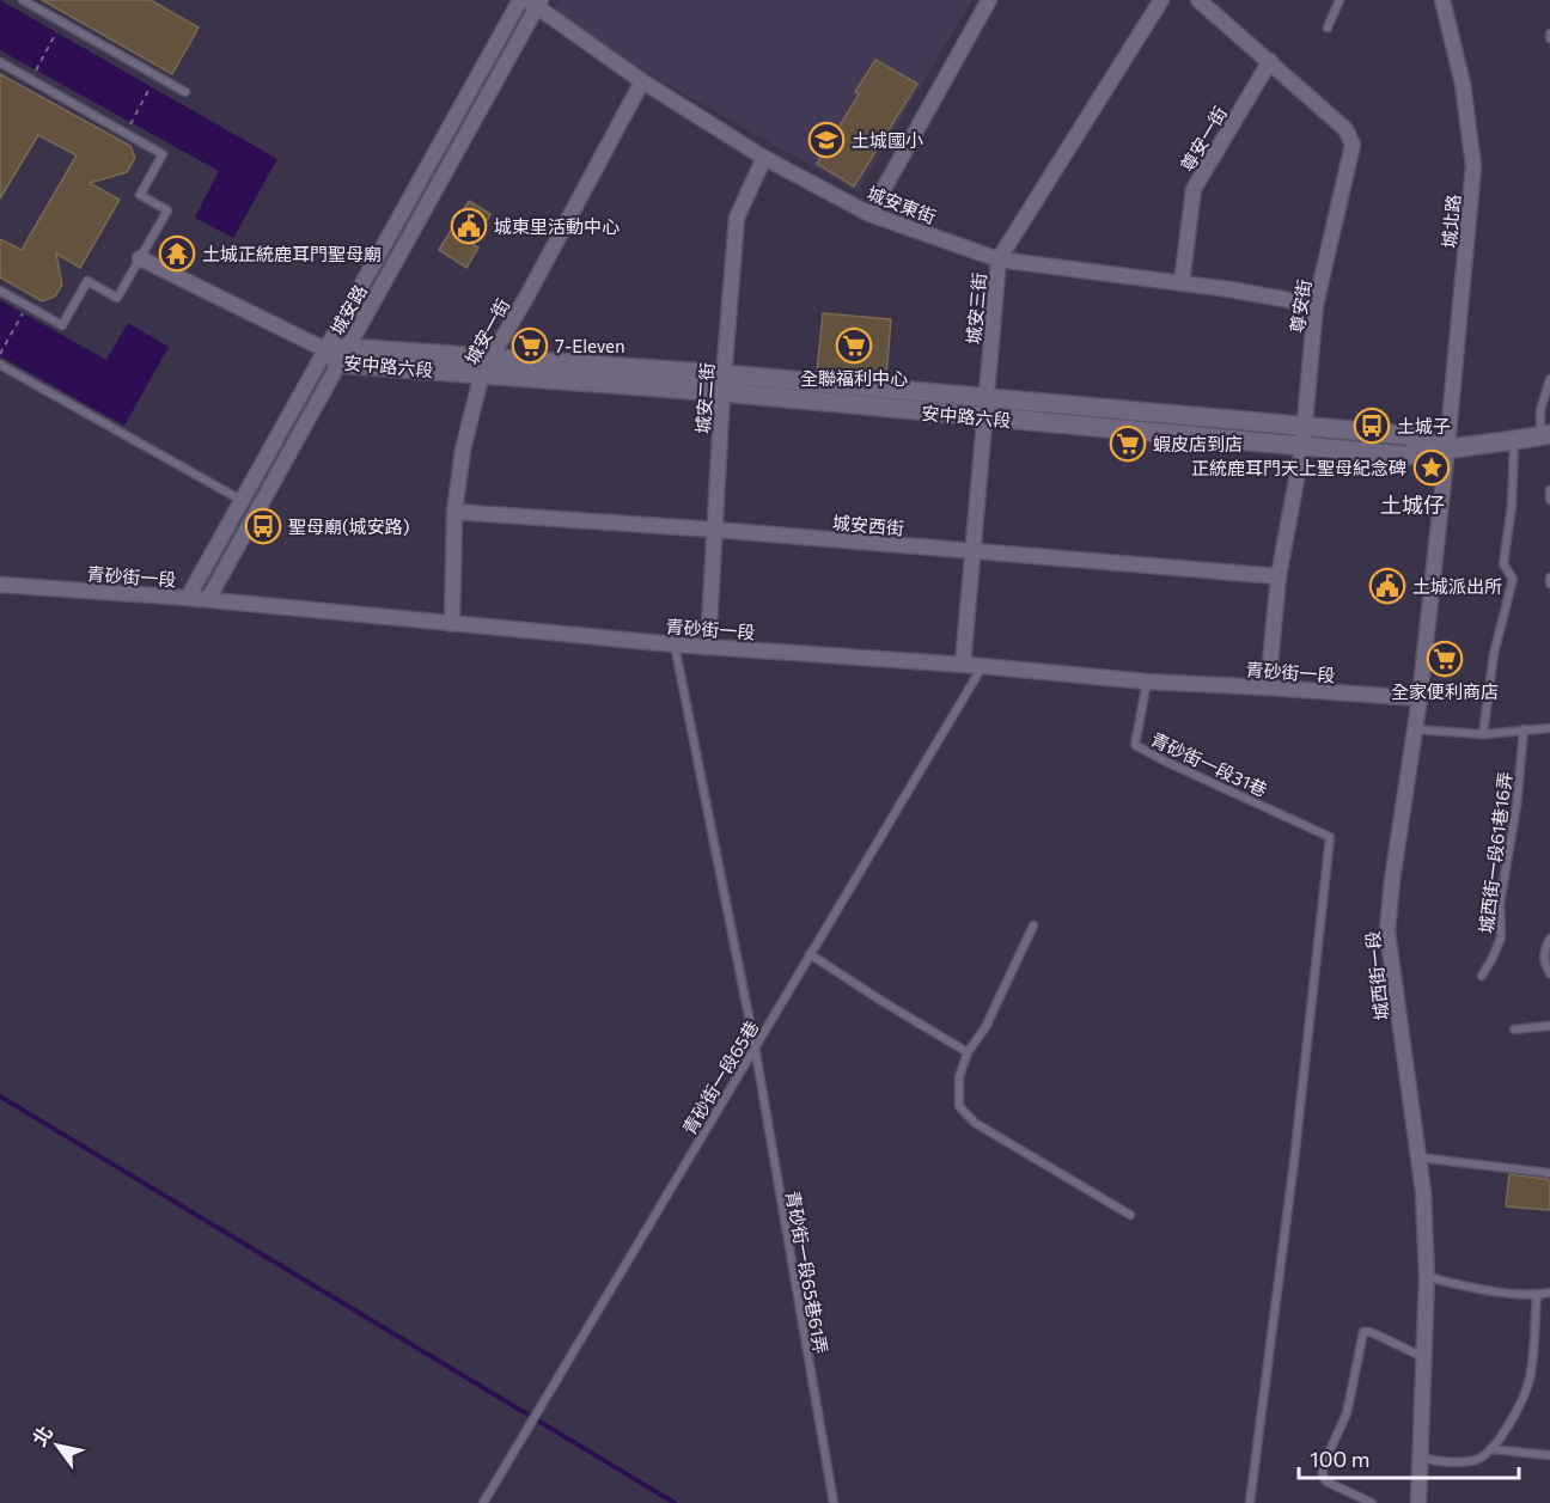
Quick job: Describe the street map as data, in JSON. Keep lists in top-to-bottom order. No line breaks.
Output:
{"streets":{"street":["尊安一街","城安東街","城北路","尊安街","城安三街","城安路","城安一街","安中路六段","城安二街","城安西街","青砂街一段","城西街一段"],"lane":["青砂街一段31巷","城西街一段61巷16弄","青砂街一段65巷","青砂街一段65巷61弄"]},"crossings":[["尊安一街","城安東街"],["尊安一街","尊安街"],["城安東街","尊安街"],["城安東街","城安三街"],["城安東街","城安路"],["城安東街","城安一街"],["城安東街","城安二街"],["城北路","安中路六段"],["城北路","城西街一段"],["尊安街","安中路六段"],["尊安街","城安西街"],["尊安街","青砂街一段"],["城安三街","安中路六段"],["城安三街","城安西街"],["城安三街","青砂街一段"],["城安路","安中路六段"],["城安路","青砂街一段"],["城安一街","安中路六段"],["城安一街","城安西街"],["城安一街","青砂街一段"],["安中路六段","城安二街"],["安中路六段","城西街一段"],["城安二街","城安西街"],["城安二街","青砂街一段"],["青砂街一段","青砂街一段31巷"],["青砂街一段","城西街一段"],["青砂街一段","青砂街一段65巷"],["青砂街一段","青砂街一段65巷61弄"],["青砂街一段65巷","青砂街一段65巷61弄"]],"districts":["土城仔"],"places":{"school or university":["土城國小"],"public building":["城東里活動中心","土城派出所"],"temple":["土城正統鹿耳門聖母廟"],"supermarket":["7-Eleven","全聯福利中心","蝦皮店到店","全家便利商店"],"bus stop":["土城子","聖母廟(城安路)"],"place":["正統鹿耳門天上聖母紀念碑"]},"scale_bar":"100 m","north":"top left"}
